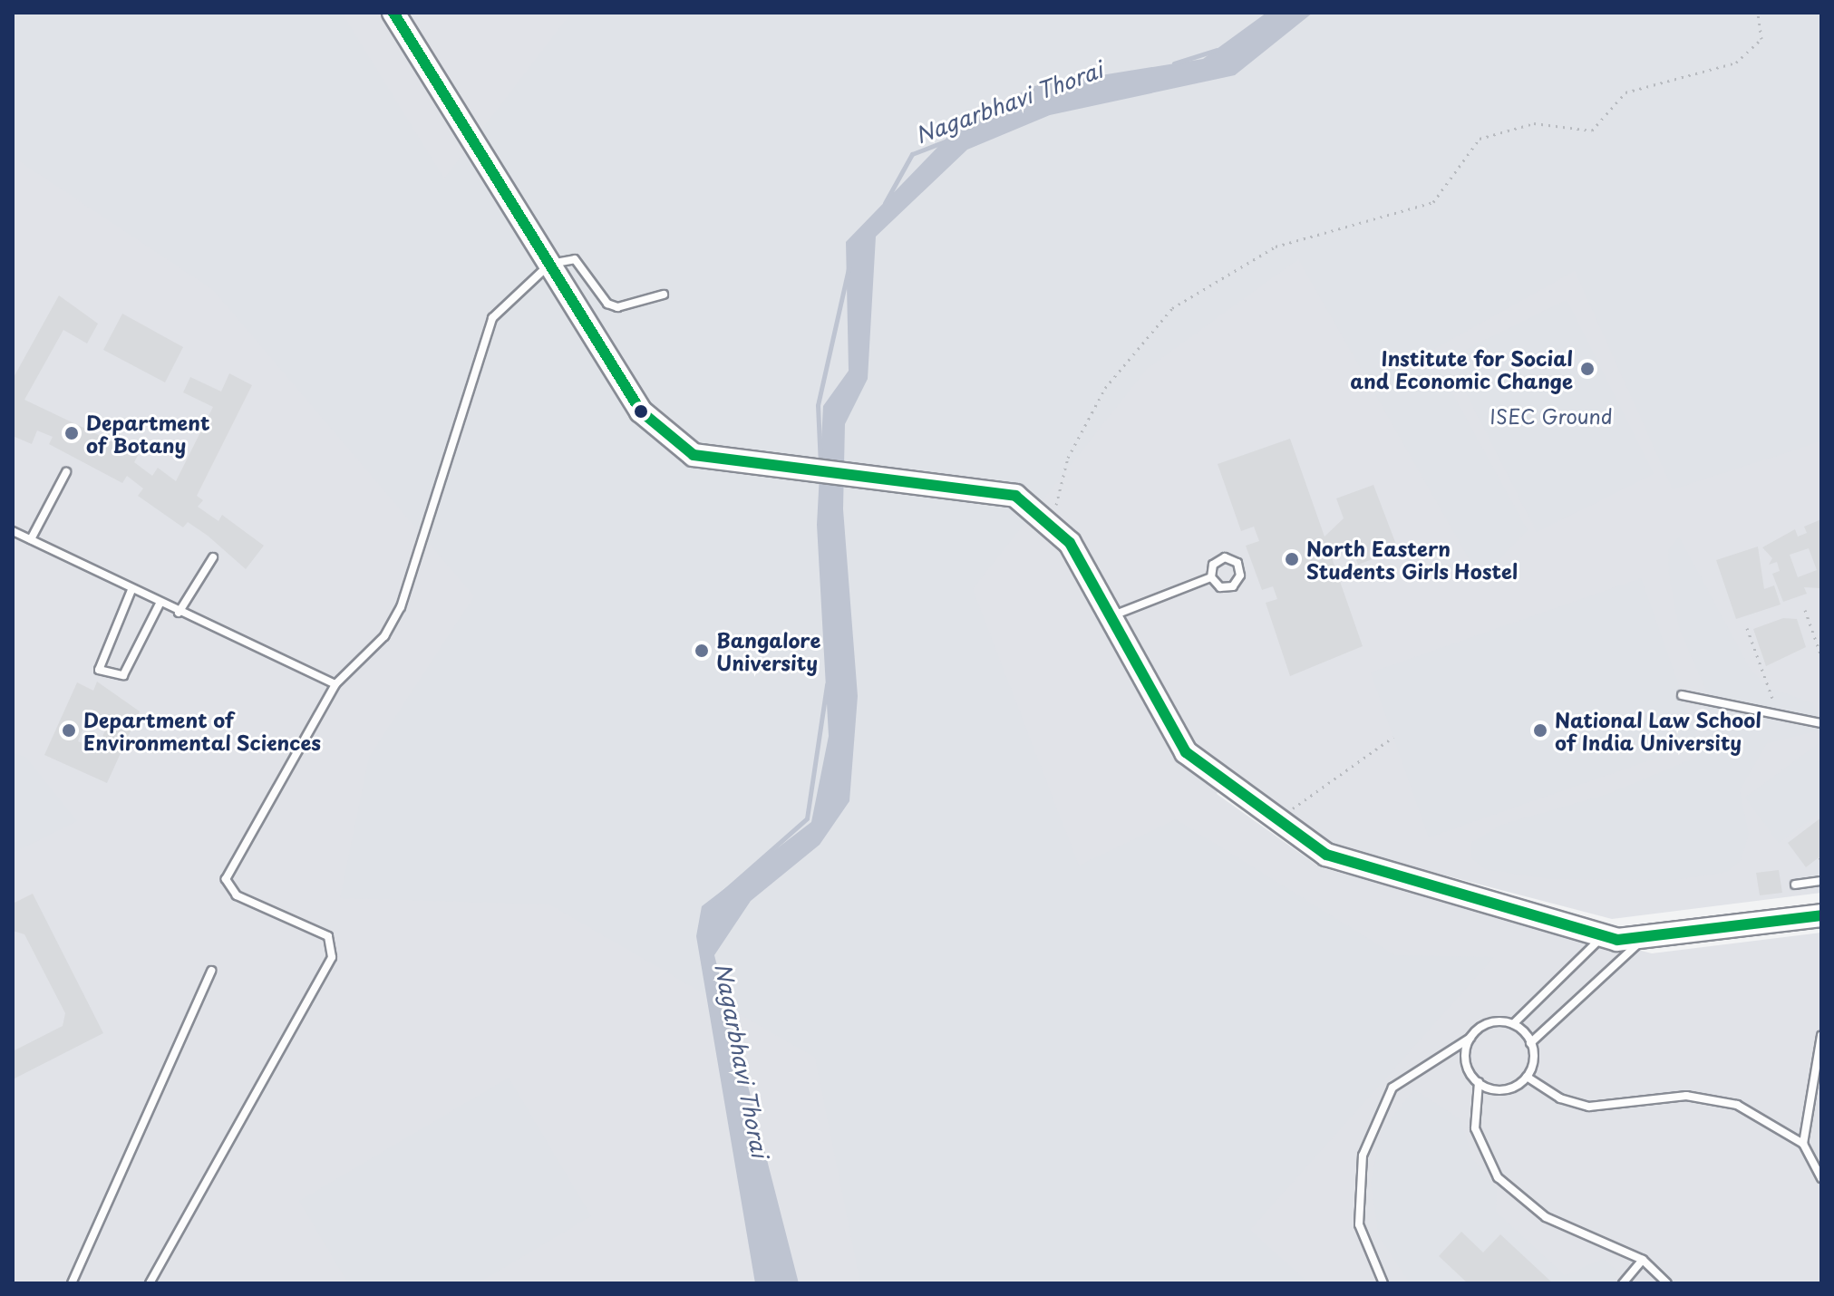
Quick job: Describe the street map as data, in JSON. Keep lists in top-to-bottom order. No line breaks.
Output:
{"water":["Nagarbhavi Thorai"],"parks":["ISEC Ground"],"places":["Institute for Social and Economic Change","Department of Botany","North Eastern Students Girls Hostel","Bangalore University","Department of Environmental Sciences","National Law School of India University"]}
